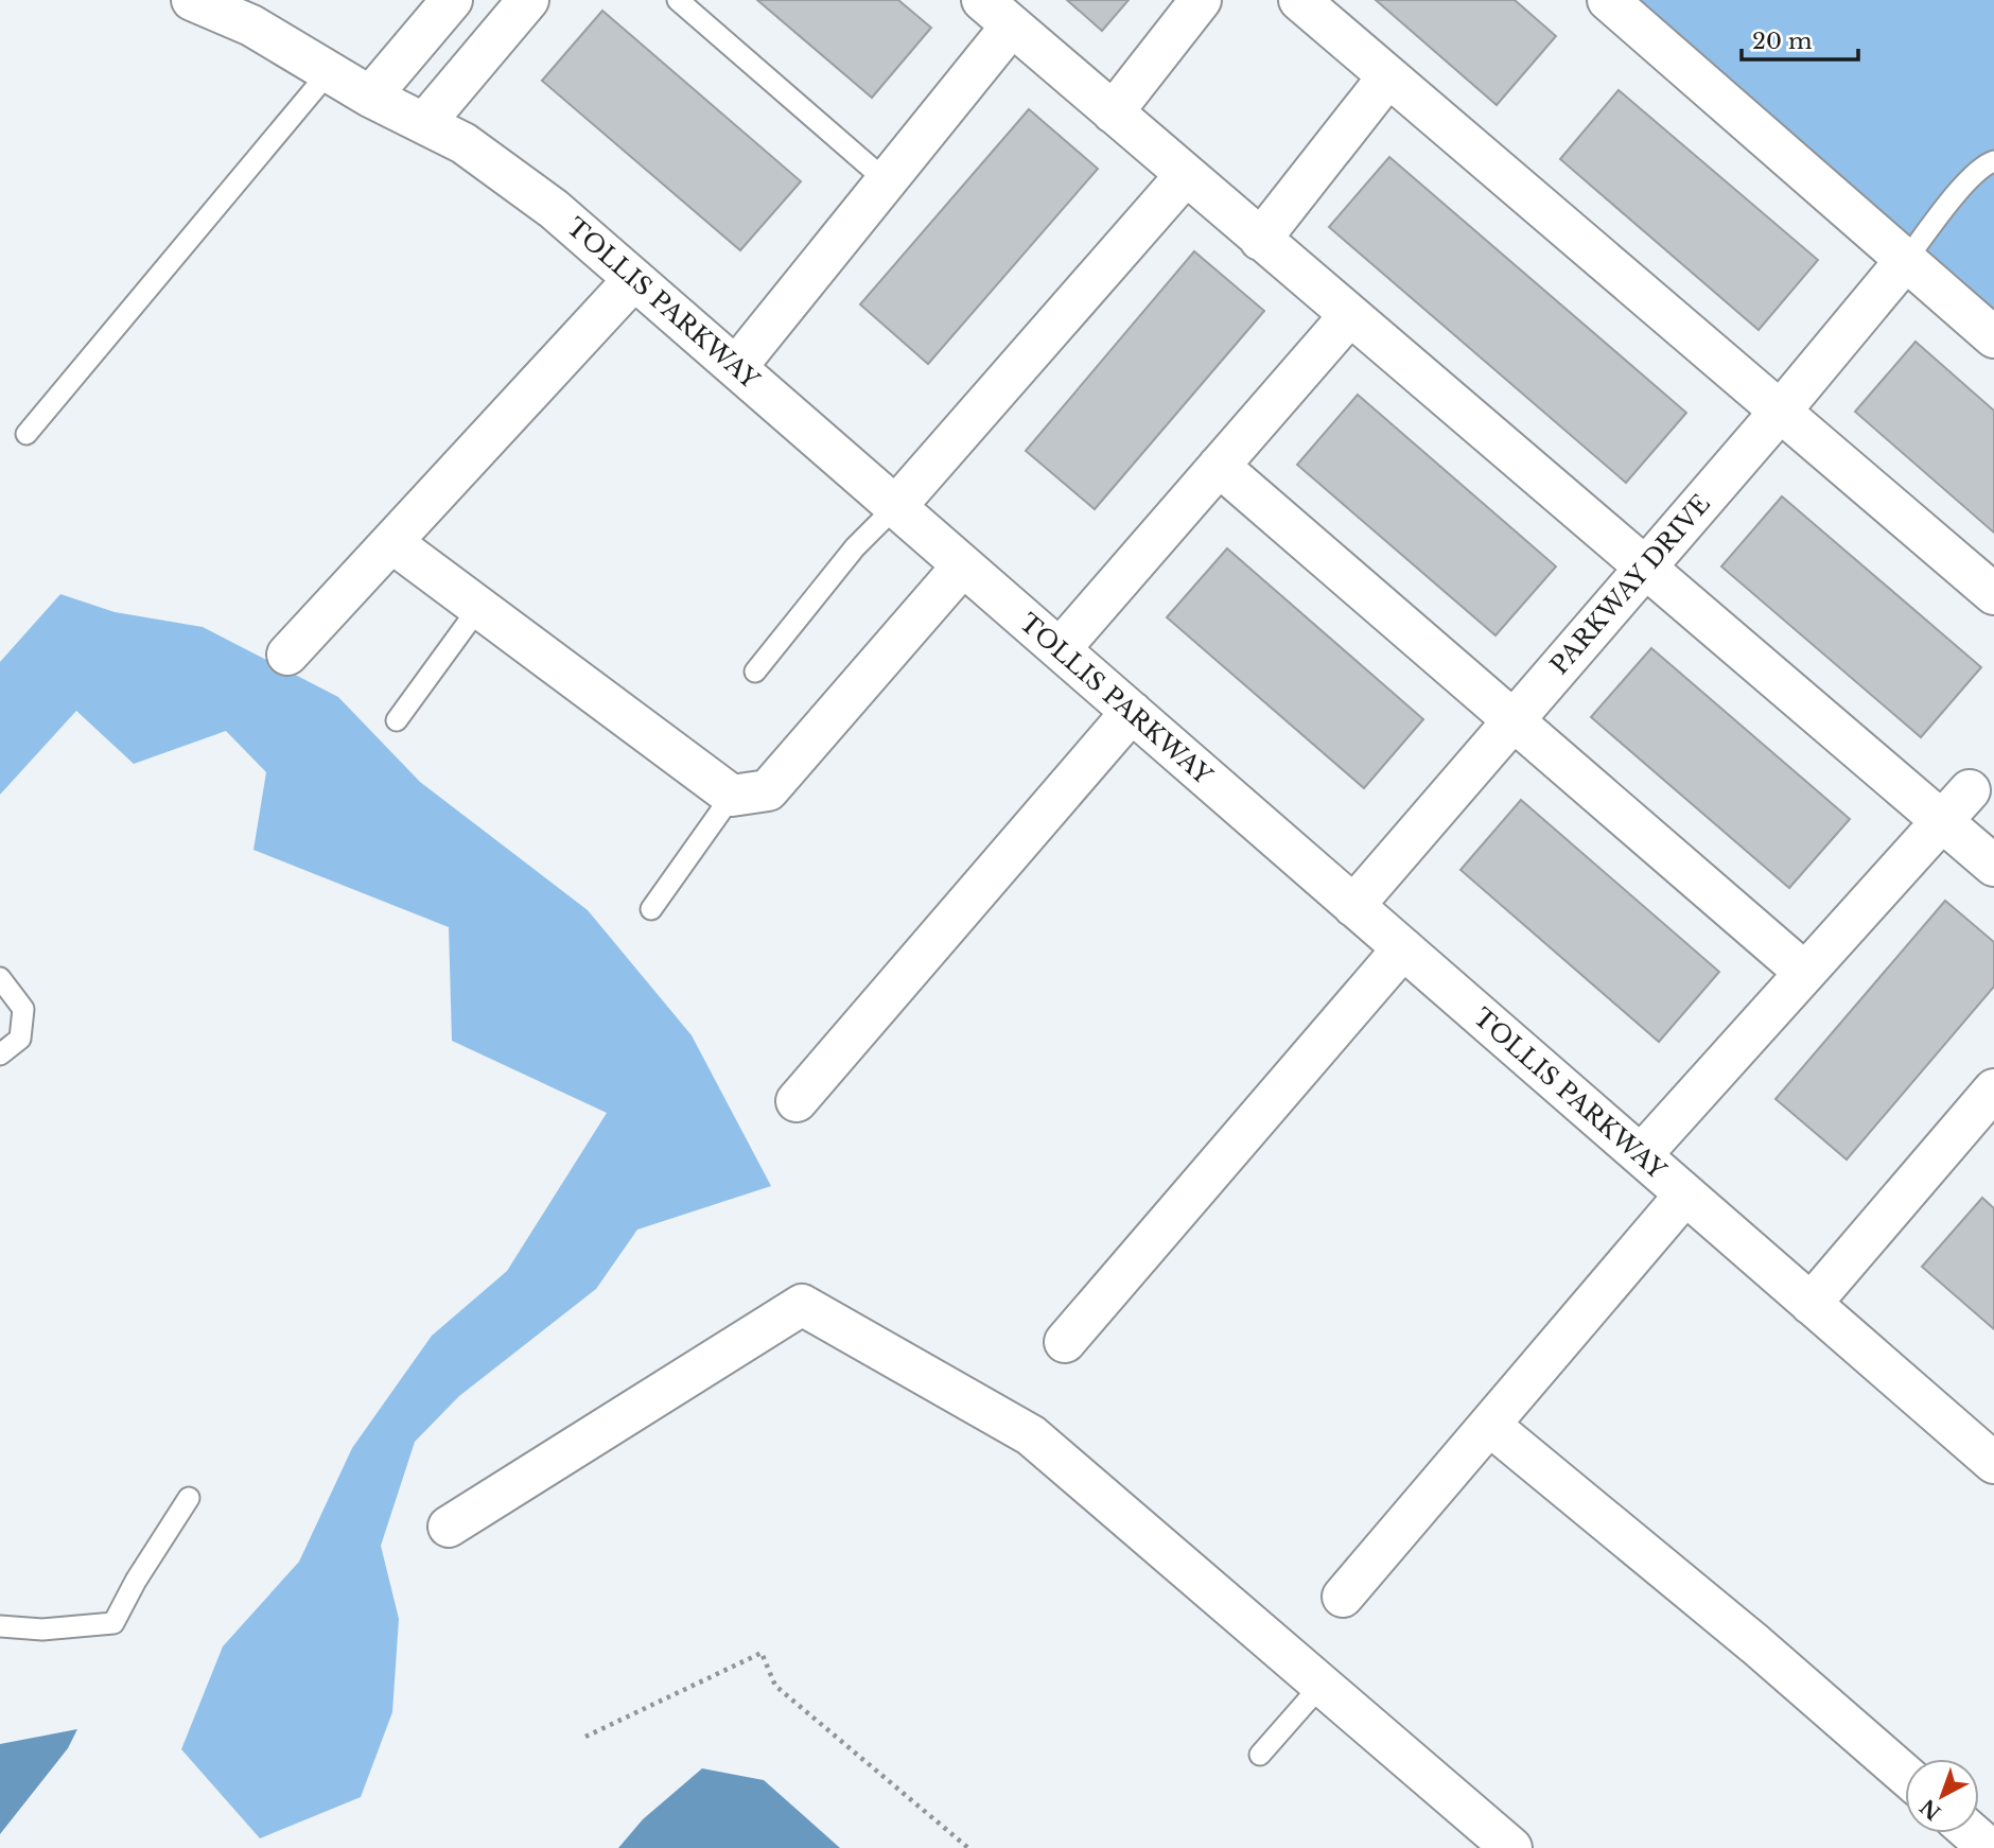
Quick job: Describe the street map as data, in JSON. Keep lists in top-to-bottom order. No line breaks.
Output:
{"streets":{"street":["TOLLIS PARKWAY","PARKWAY DRIVE"]},"crossings":[["TOLLIS PARKWAY","PARKWAY DRIVE"]],"scale_bar":"20 m","north":"bottom left"}
